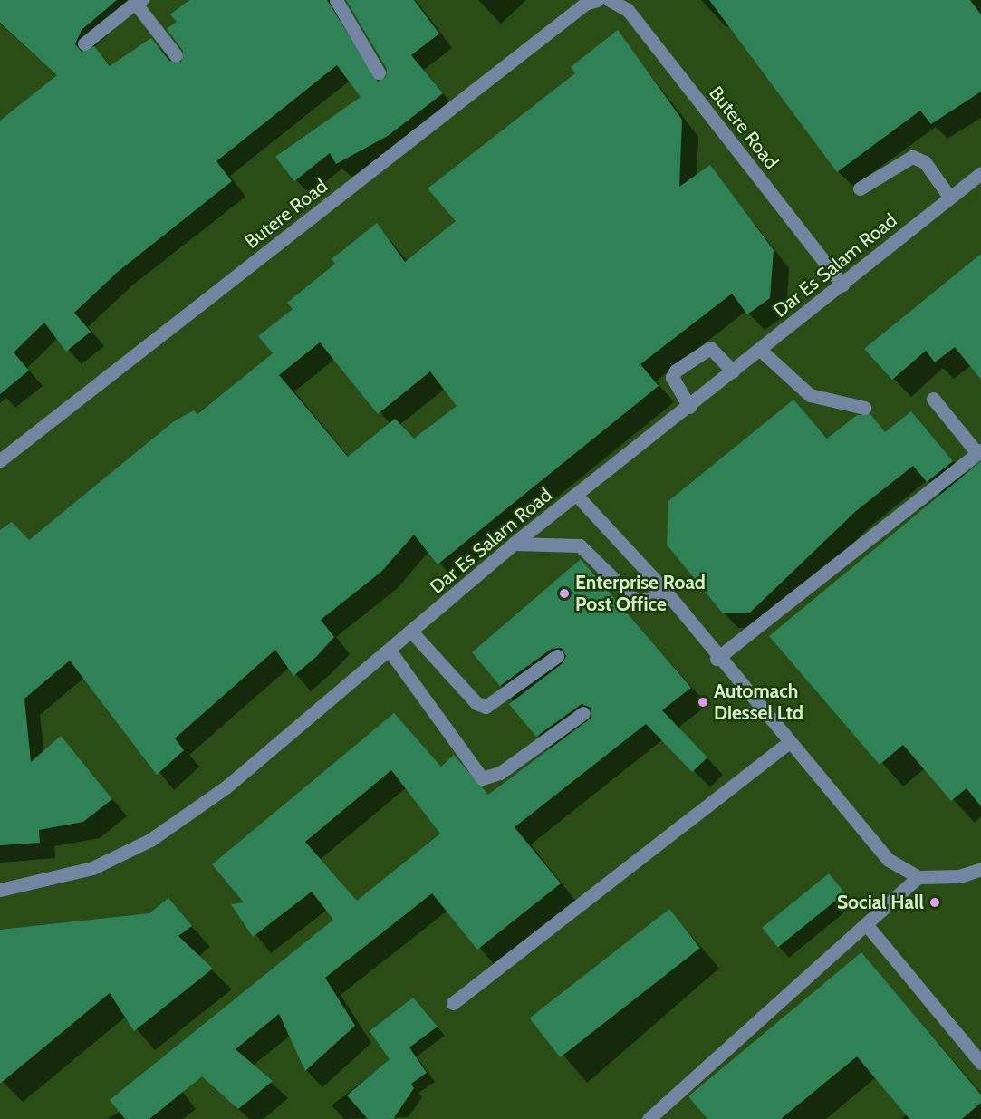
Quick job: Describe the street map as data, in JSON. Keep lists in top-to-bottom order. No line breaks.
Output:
{"streets":{"street":["Butere Road","Dar Es Salam Road"]},"crossings":[["Butere Road","Dar Es Salam Road"]],"places":["Enterprise Road Post Office","Automach Diessel Ltd","Social Hall"]}
